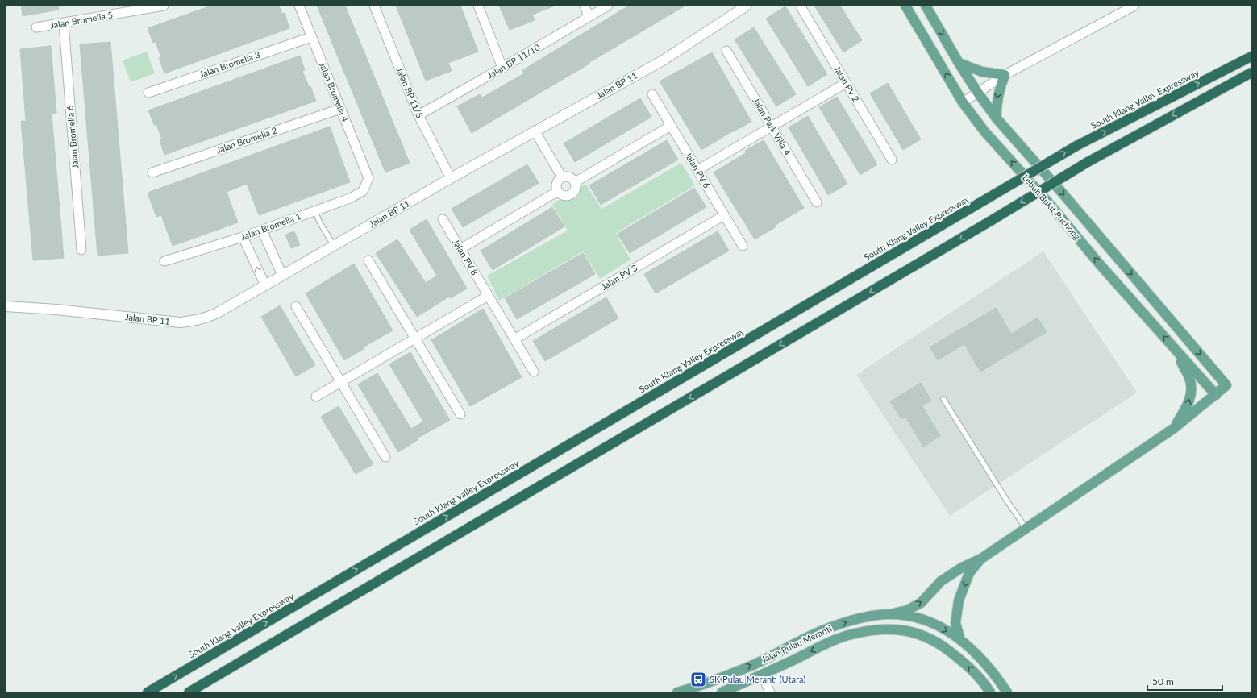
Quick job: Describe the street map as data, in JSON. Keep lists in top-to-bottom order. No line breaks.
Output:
{"streets":{"highway":["South Klang Valley Expressway"],"main road":["Lebuh Bukit Puchong","Jalan Pulau Meranti"],"street":["Jalan Bromelia 5","Jalan BP 11/10","Jalan Bromelia 3","Jalan PV 2","Jalan BP 11","Jalan Bromelia 4","Jalan BP 11/5","Jalan Park Villa 4","Jalan Bromelia 6","Jalan Bromelia 2","Jalan PV 6","Jalan Bromelia 1","Jalan PV 8","Jalan PV 3"]},"crossings":[["Jalan Bromelia 5","Jalan Bromelia 6"],["Jalan BP 11/10","Jalan BP 11/5"],["Jalan Bromelia 3","Jalan Bromelia 4"],["Jalan BP 11","Jalan BP 11/5"],["Jalan Bromelia 4","Jalan Bromelia 2"],["Jalan Bromelia 4","Jalan Bromelia 1"],["Jalan PV 6","Jalan PV 3"],["Jalan PV 8","Jalan PV 3"]],"places":{"bus stop":["SK Pulau Meranti (Utara)"]},"scale_bar":"50 m"}
